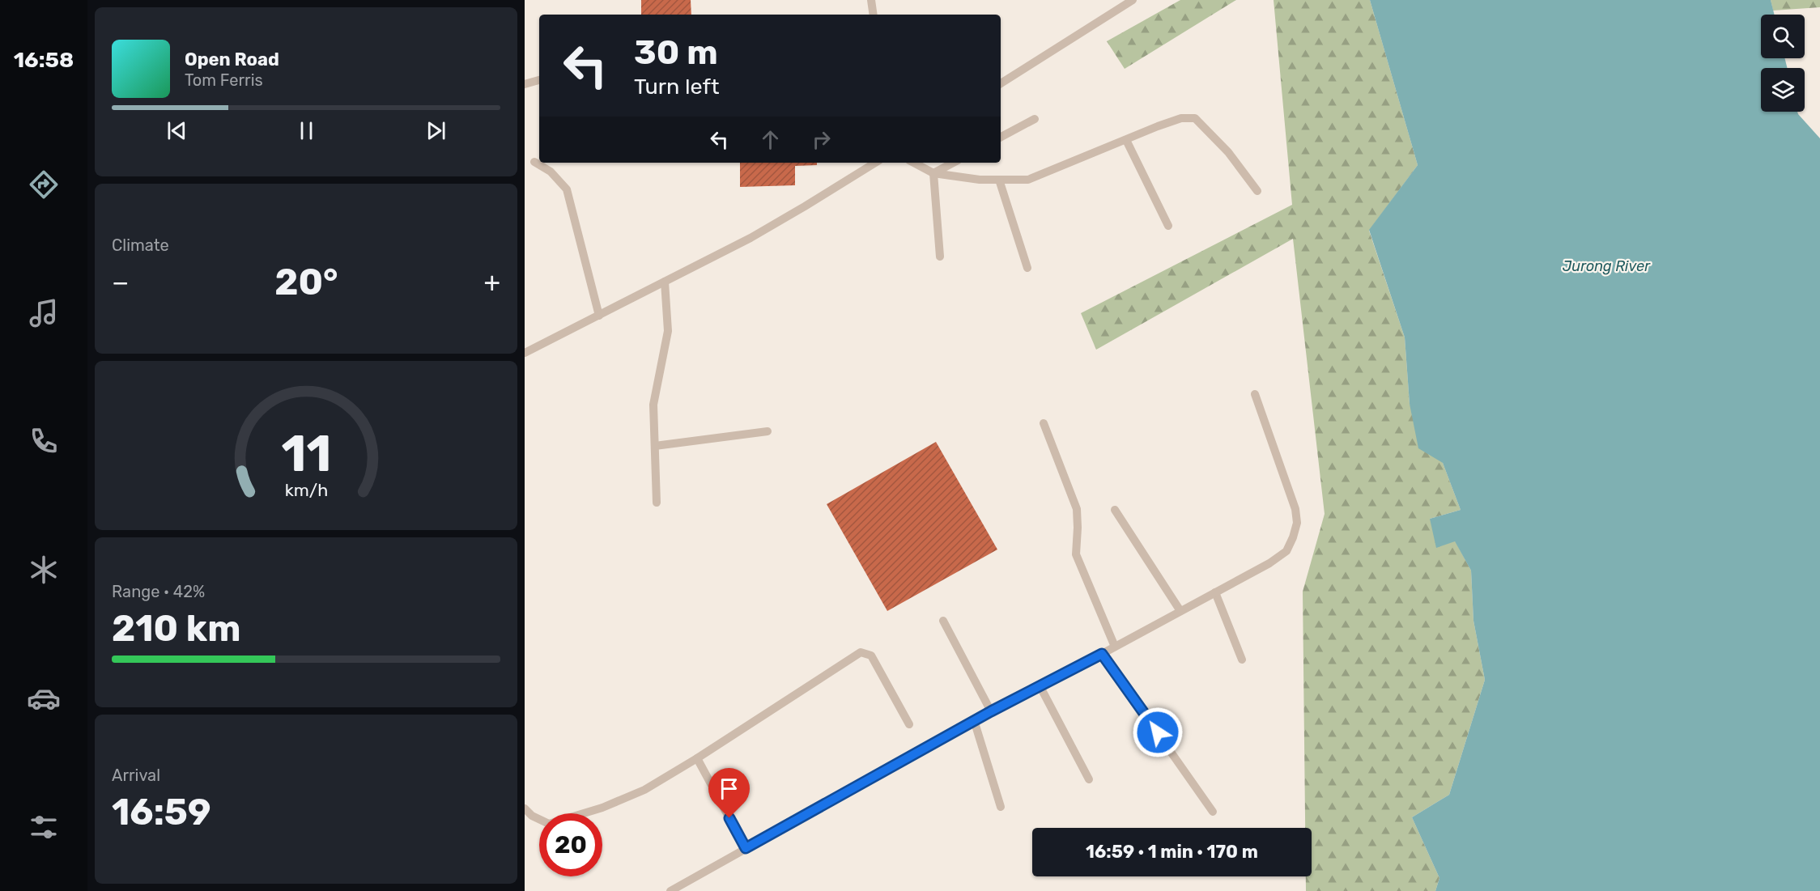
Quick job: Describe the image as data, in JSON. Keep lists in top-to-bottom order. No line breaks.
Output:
{"water":["Jurong River"],"page":{"tabs":"16:58","turn":["30 m","Turn left"],"song":["Open Road","Tom Ferris"],"tile":["Climate",["Range · 42%","210 km"],["Arrival","16:59"]],"heat":["−","20°","+"],"limit":"20","trip":"16:59 · 1 min · 170 m","gauge":["11","km/h"]}}
